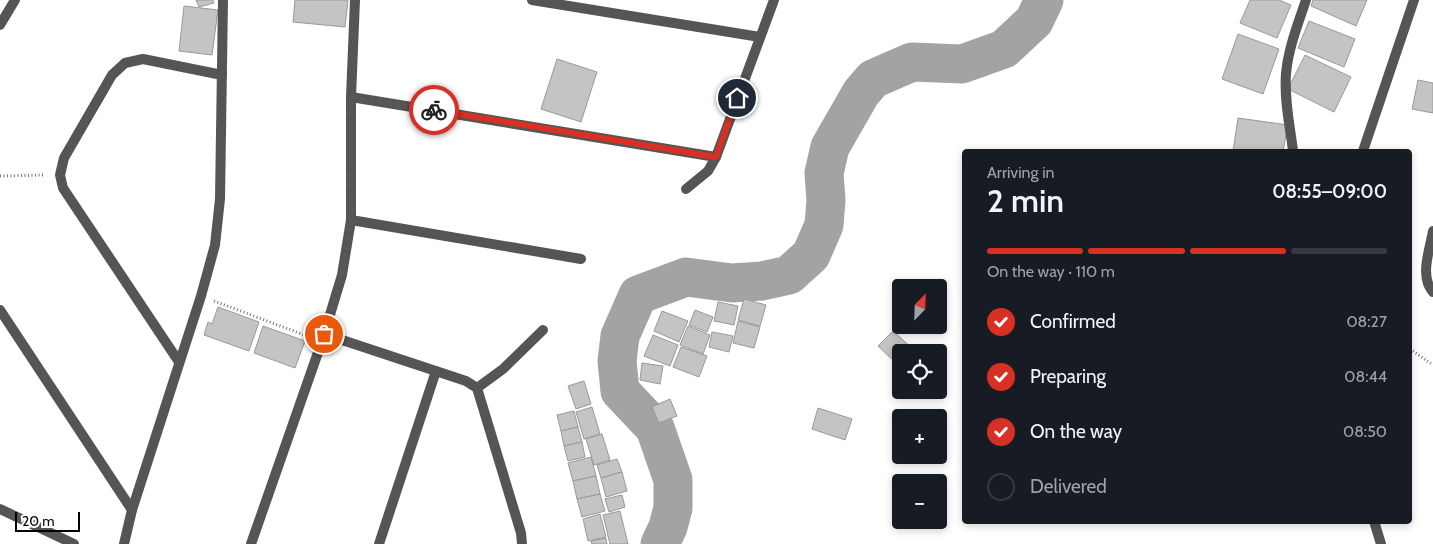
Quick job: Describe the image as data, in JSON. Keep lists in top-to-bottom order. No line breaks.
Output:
{"scale_bar":"20 m","north":"top right","page":{"heading":["2 min","Arriving in","08:55–09:00"],"bar":"On the way · 110 m","map_buttons":["+","−"],"list":[["Confirmed","08:27"],["Preparing","08:44"],["On the way","08:50"],"Delivered"],"scale":"20 m"}}
